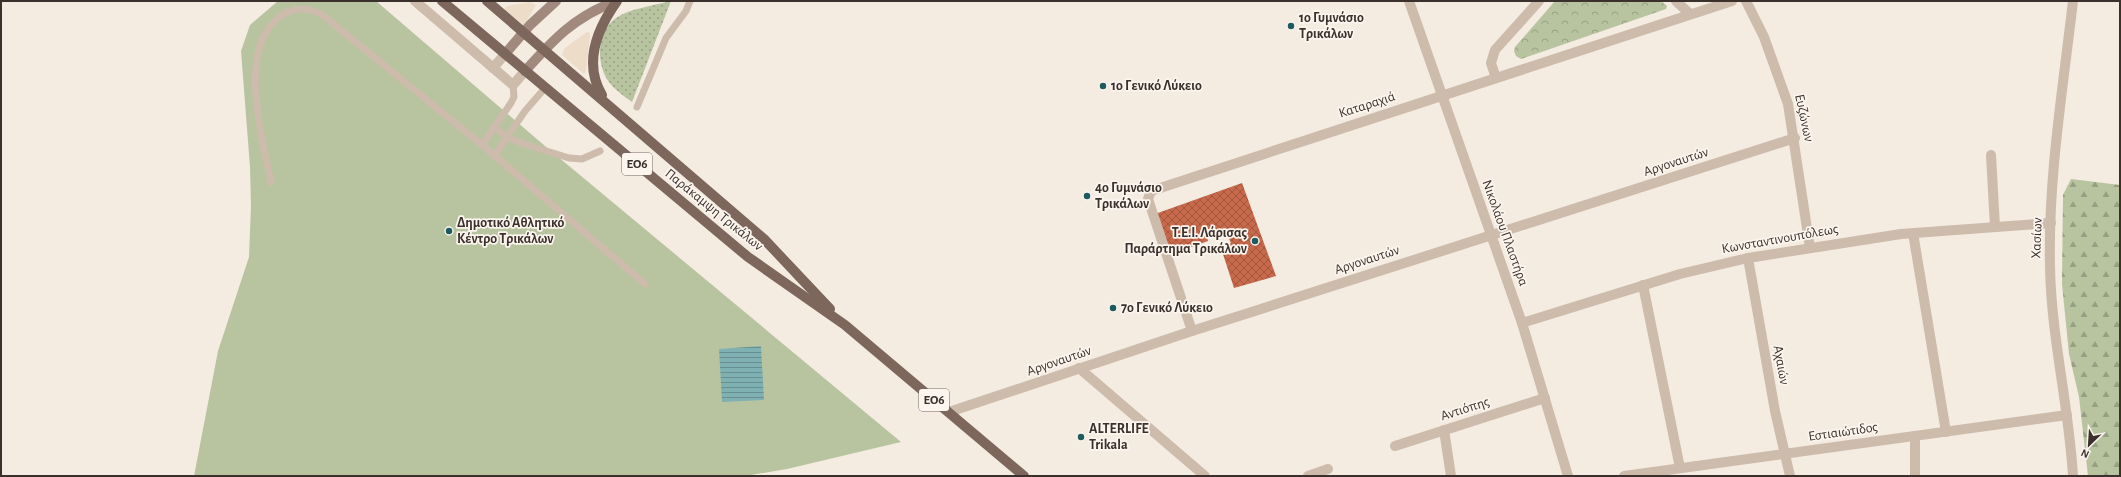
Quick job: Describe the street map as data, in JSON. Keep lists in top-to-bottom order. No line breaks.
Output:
{"streets":{"main road":["ΕΟ6","Παράκαμψη Τρικάλων"],"street":["Καταραχιά","Ευζώνων","Αργοναυτών","Νικολάου Πλαστήρα","Χασίων","Κωνσταντινουπόλεως","Αχαιών","Αντιόπης","Εστιαιώτιδος"]},"crossings":[["Καταραχιά","Αργοναυτών"],["Καταραχιά","Νικολάου Πλαστήρα"],["Ευζώνων","Αργοναυτών"],["Ευζώνων","Κωνσταντινουπόλεως"],["Αργοναυτών","Παράκαμψη Τρικάλων"],["Αργοναυτών","Νικολάου Πλαστήρα"],["Νικολάου Πλαστήρα","Κωνσταντινουπόλεως"],["Νικολάου Πλαστήρα","Αντιόπης"],["Χασίων","Κωνσταντινουπόλεως"],["Χασίων","Εστιαιώτιδος"],["Κωνσταντινουπόλεως","Αχαιών"],["Αχαιών","Εστιαιώτιδος"]],"places":["1ο Γυμνάσιο Τρικάλων","1ο Γενικό Λύκειο","4ο Γυμνάσιο Τρικάλων","Δημοτικό Αθλητικό Κέντρο Τρικάλων","Τ.Ε.Ι. Λάρισας Παράρτημα Τρικάλων","7ο Γενικό Λύκειο","ALTERLIFE Trikala"],"north":"bottom left"}
